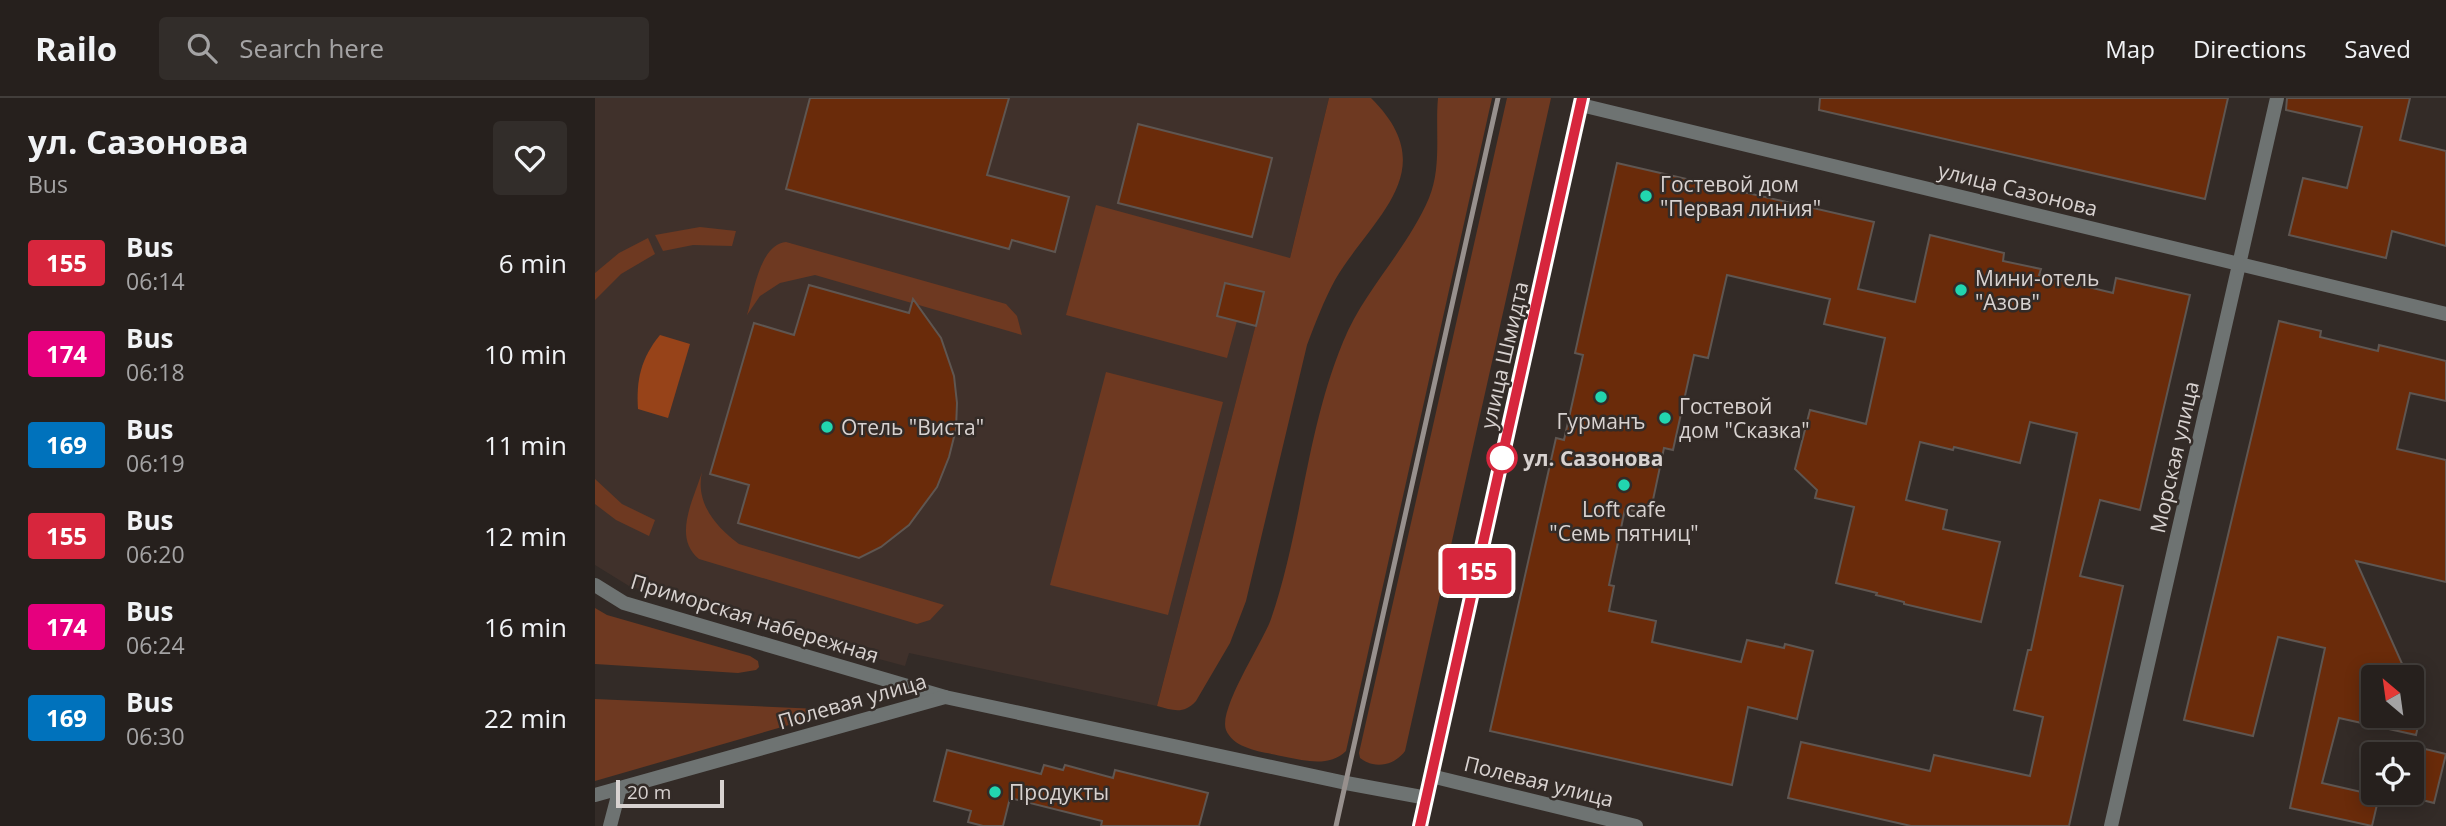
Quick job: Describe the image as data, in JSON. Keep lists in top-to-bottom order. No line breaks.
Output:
{"streets":{"street":["улица Сазонова","улица Шмидта","Морская улица","Приморская набережная","Полевая улица"]},"crossings":[["улица Сазонова","улица Шмидта"],["улица Сазонова","Морская улица"],["улица Шмидта","Полевая улица"],["Приморская набережная","Полевая улица"]],"places":["Гостевой дом \"Первая линия\"","Мини-отель \"Азов\"","Гурманъ","Гостевой дом \"Сказка\"","Отель \"Виста\"","ул. Сазонова","Loft cafe \"Семь пятниц\"","Продукты"],"lines":["bus line 155"],"scale_bar":"20 m","north":"top left","page":{"header":"Railo","search":"Search here","nav":["Map","Directions","Saved"],"heading":["ул. Сазонова","Bus"],"on_map":"155","list":[{"mark":"155","name":"Bus","note":"06:14","value":"6 min"},{"mark":"174","name":"Bus","note":"06:18","value":"10 min"},{"mark":"169","name":"Bus","note":"06:19","value":"11 min"},{"mark":"155","name":"Bus","note":"06:20","value":"12 min"},{"mark":"174","name":"Bus","note":"06:24","value":"16 min"},{"mark":"169","name":"Bus","note":"06:30","value":"22 min"}],"scale":"20 m"}}
